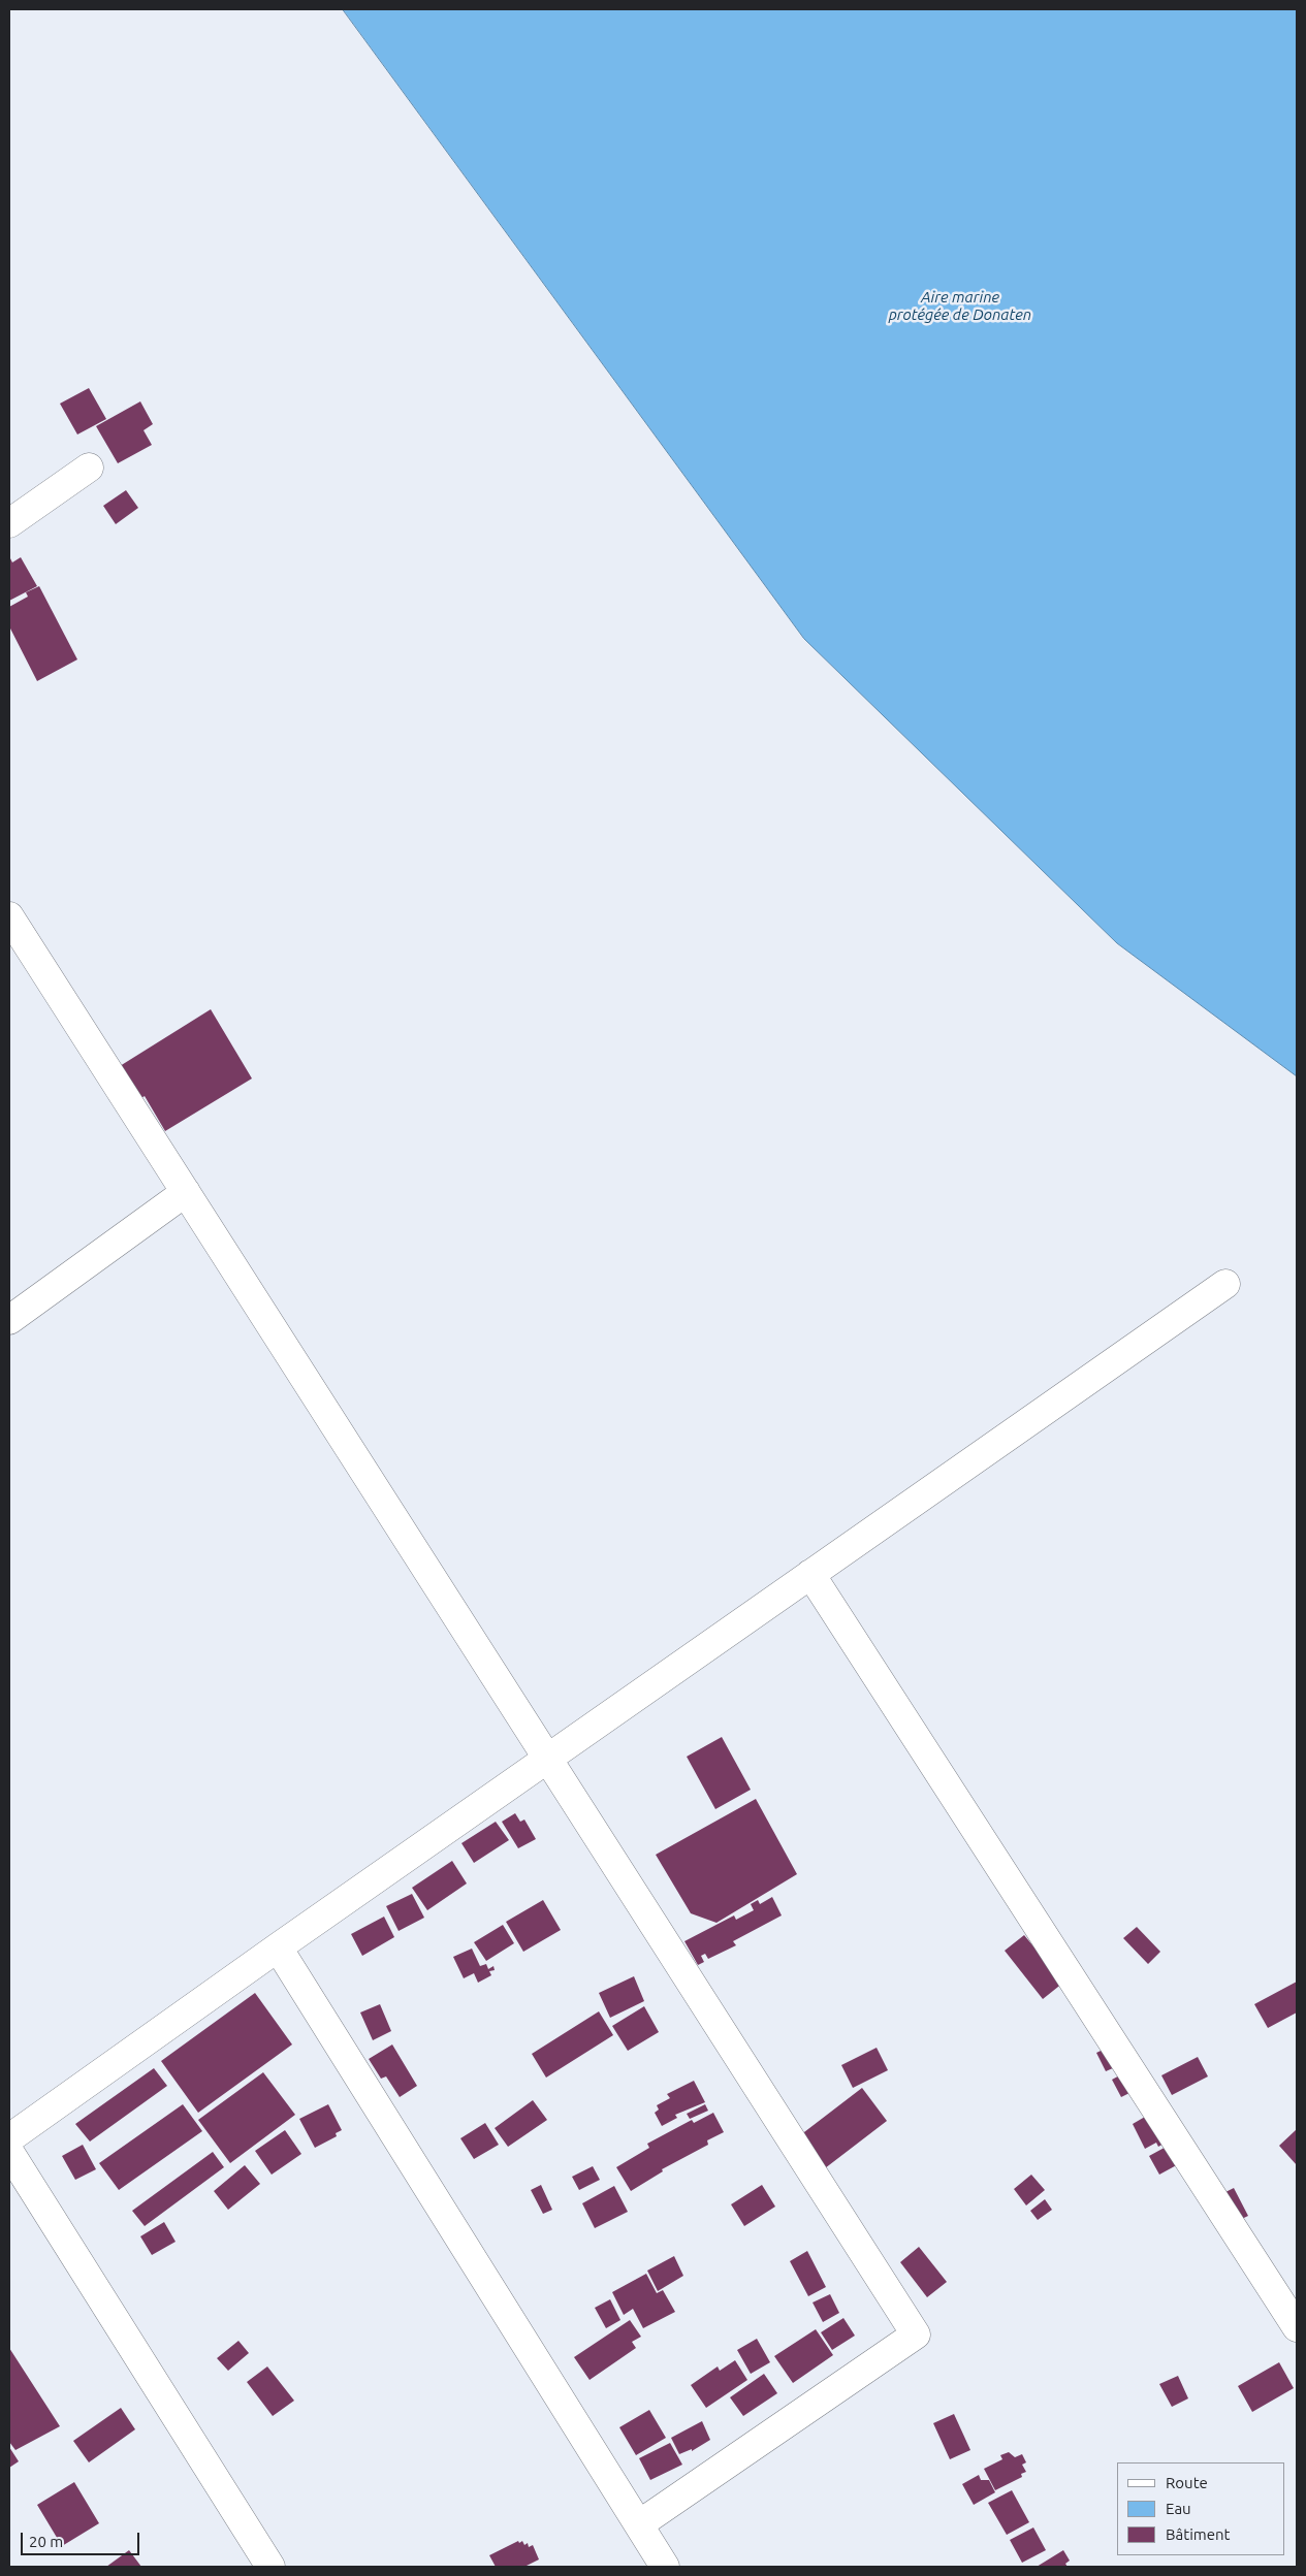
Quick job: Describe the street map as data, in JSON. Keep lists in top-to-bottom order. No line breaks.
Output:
{"water":["Aire marine protégée de Donaten"],"legend":["Route","Eau","Bâtiment"],"scale_bar":"20 m"}
